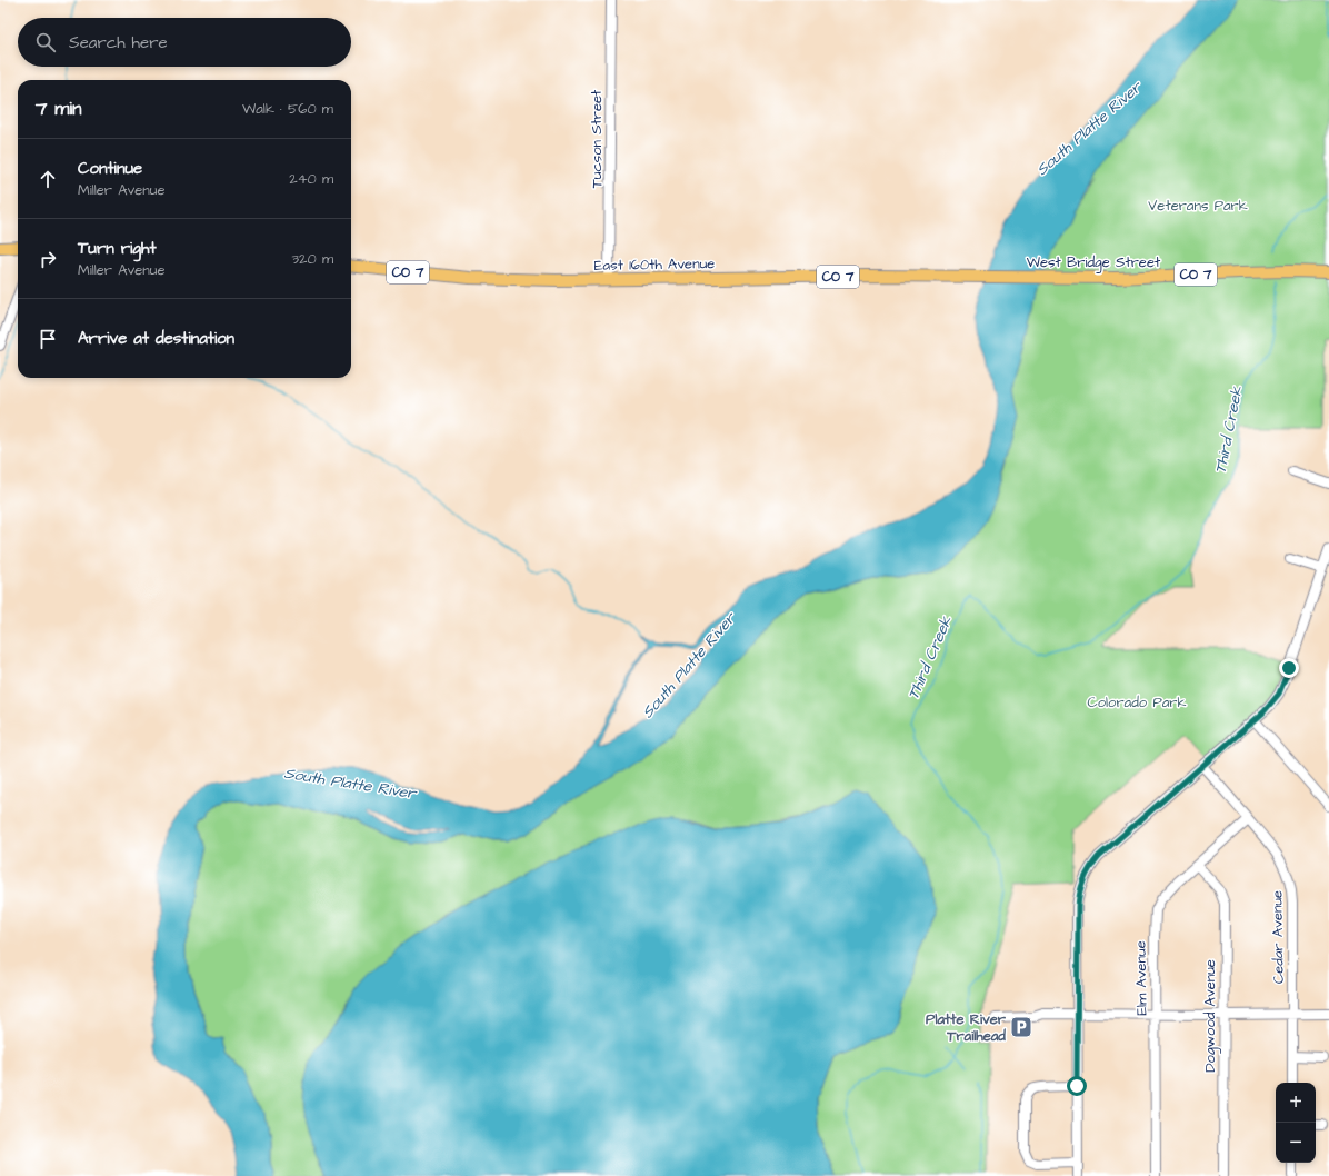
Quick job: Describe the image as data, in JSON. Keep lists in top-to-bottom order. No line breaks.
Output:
{"streets":{"main road":["West Bridge Street","East 160th Avenue","CO 7"],"street":["Tucson Street","Cedar Avenue","Elm Avenue","Dogwood Avenue"]},"crossings":[["Tucson Street","East 160th Avenue"],["West Bridge Street","East 160th Avenue"],["Cedar Avenue","Elm Avenue"],["Elm Avenue","Dogwood Avenue"]],"water":["South Platte River","Third Creek"],"parks":["Veterans Park","Colorado Park"],"places":{"parking":["Platte River Trailhead"]},"page":{"search":"Search here","heading":["7 min","Walk · 560 m"],"list":[["Continue","Miller Avenue","240 m"],["Turn right","Miller Avenue","320 m"],"Arrive at destination"],"map_buttons":["+","−"]}}
